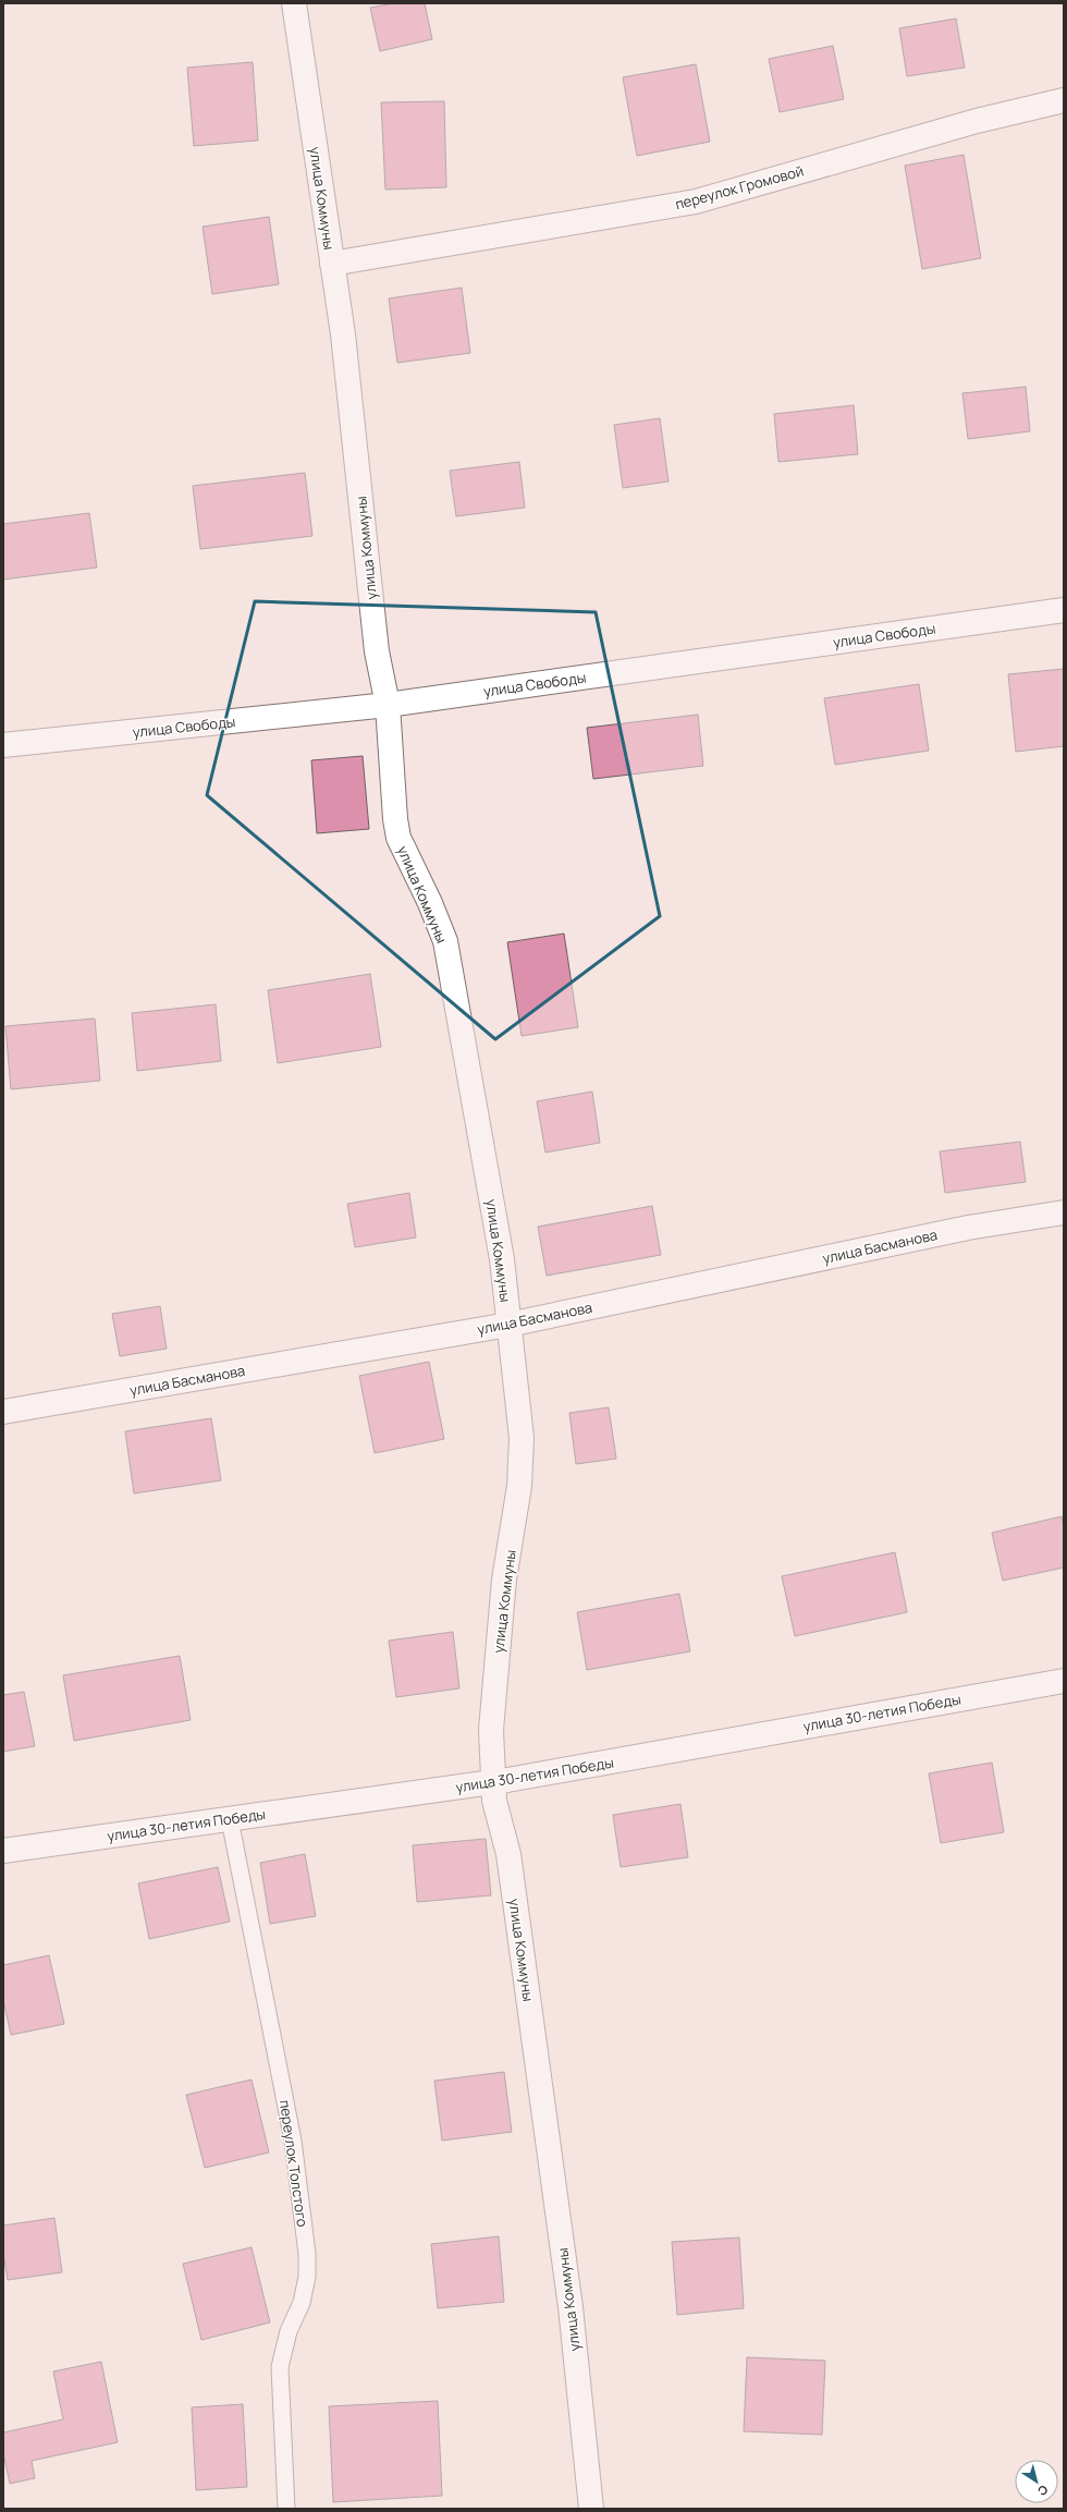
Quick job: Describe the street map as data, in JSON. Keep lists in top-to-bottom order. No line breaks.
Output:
{"streets":{"street":["переулок Громовой","улица Коммуны","улица Свободы","улица Басманова","улица 30-летия Победы"],"lane":["переулок Толстого"]},"crossings":[["переулок Громовой","улица Коммуны"],["улица Коммуны","улица Свободы"],["улица Коммуны","улица Басманова"],["улица Коммуны","улица 30-летия Победы"],["улица 30-летия Победы","переулок Толстого"]],"north":"bottom right"}
